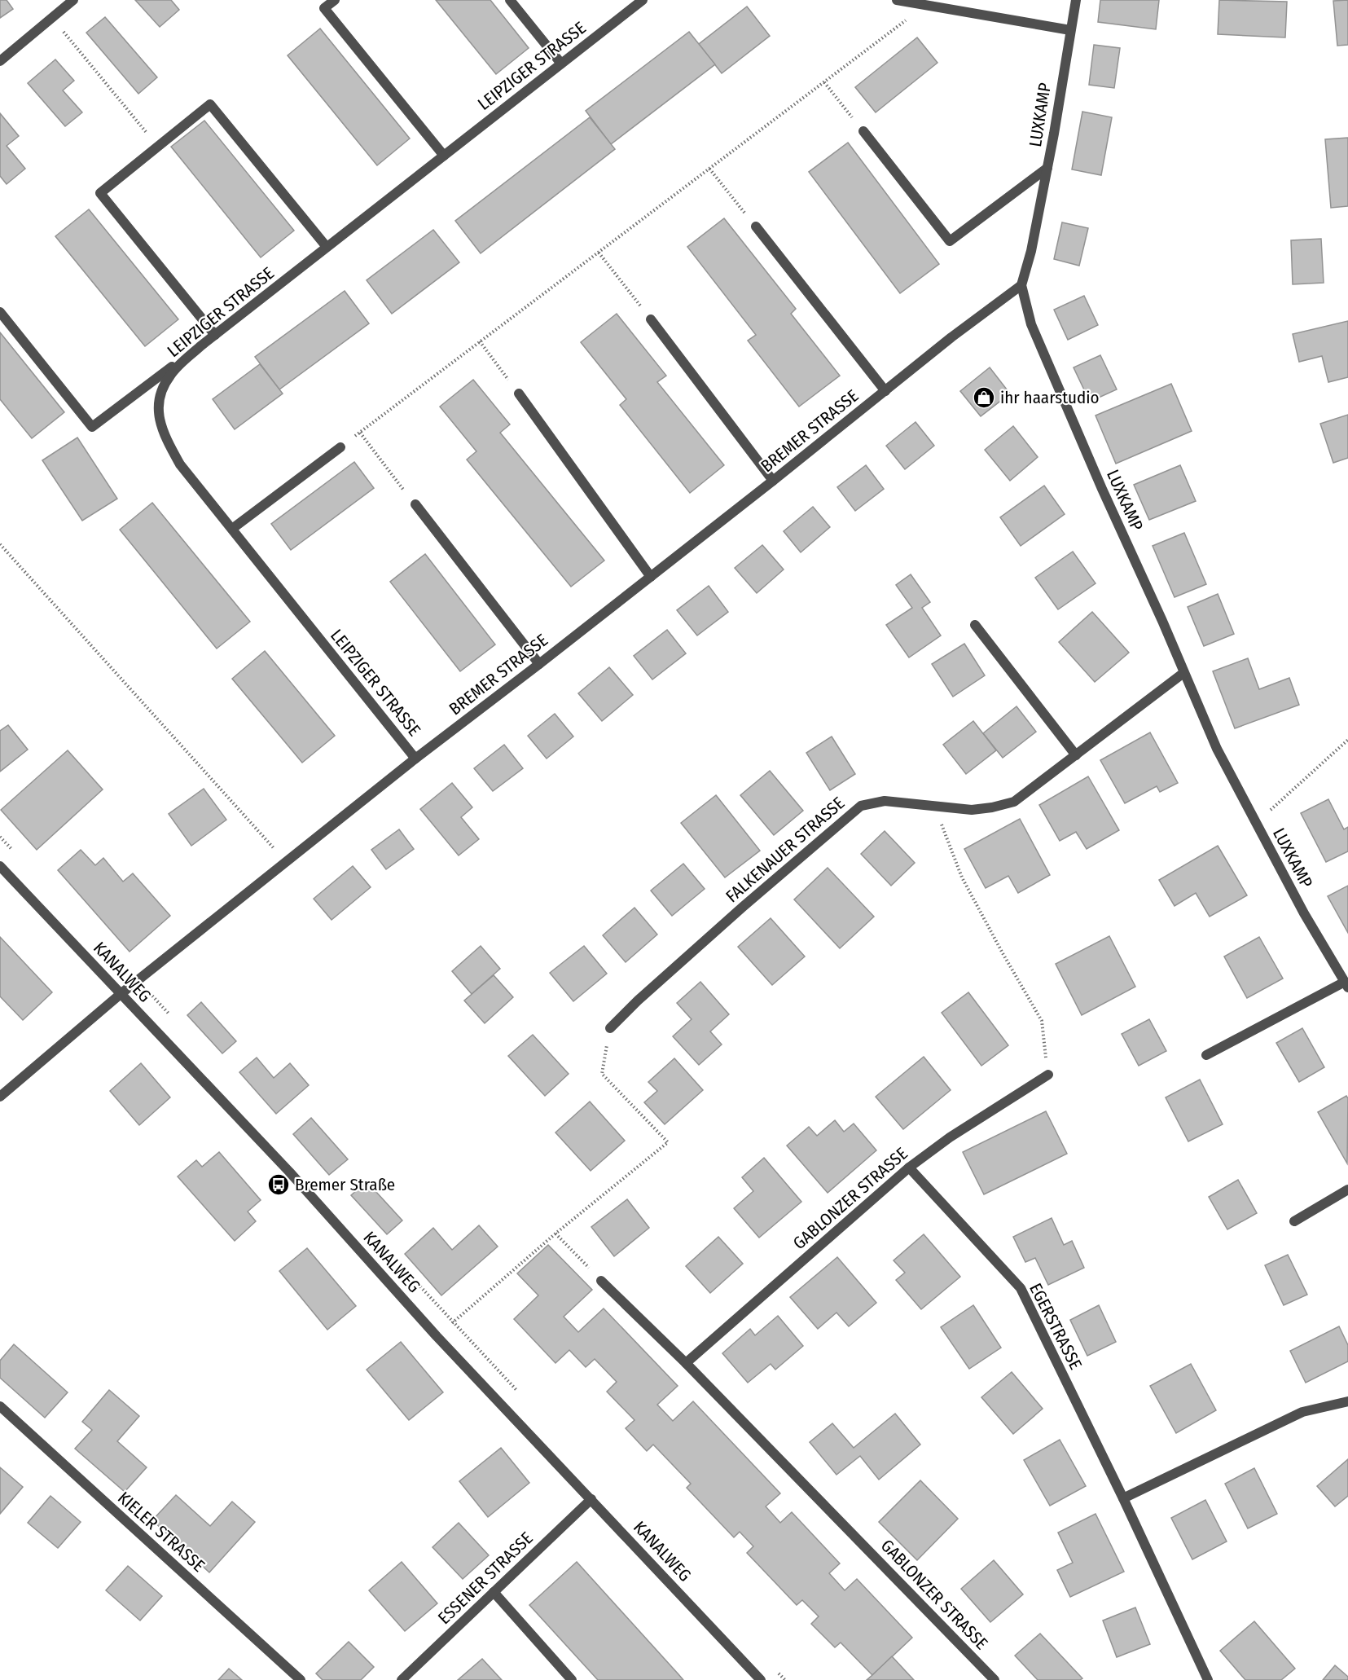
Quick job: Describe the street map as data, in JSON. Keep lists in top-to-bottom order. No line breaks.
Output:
{"streets":{"street":["LEIPZIGER STRASSE","LUXKAMP","BREMER STRASSE","FALKENAUER STRASSE","KANALWEG","GABLONZER STRASSE","EGERSTRASSE","KIELER STRASSE","ESSENER STRASSE"]},"crossings":[["LEIPZIGER STRASSE","BREMER STRASSE"],["LUXKAMP","BREMER STRASSE"],["LUXKAMP","FALKENAUER STRASSE"],["BREMER STRASSE","KANALWEG"],["KANALWEG","ESSENER STRASSE"],["GABLONZER STRASSE","EGERSTRASSE"]],"places":{"shop":["ihr haarstudio"],"bus stop":["Bremer Straße"]}}
